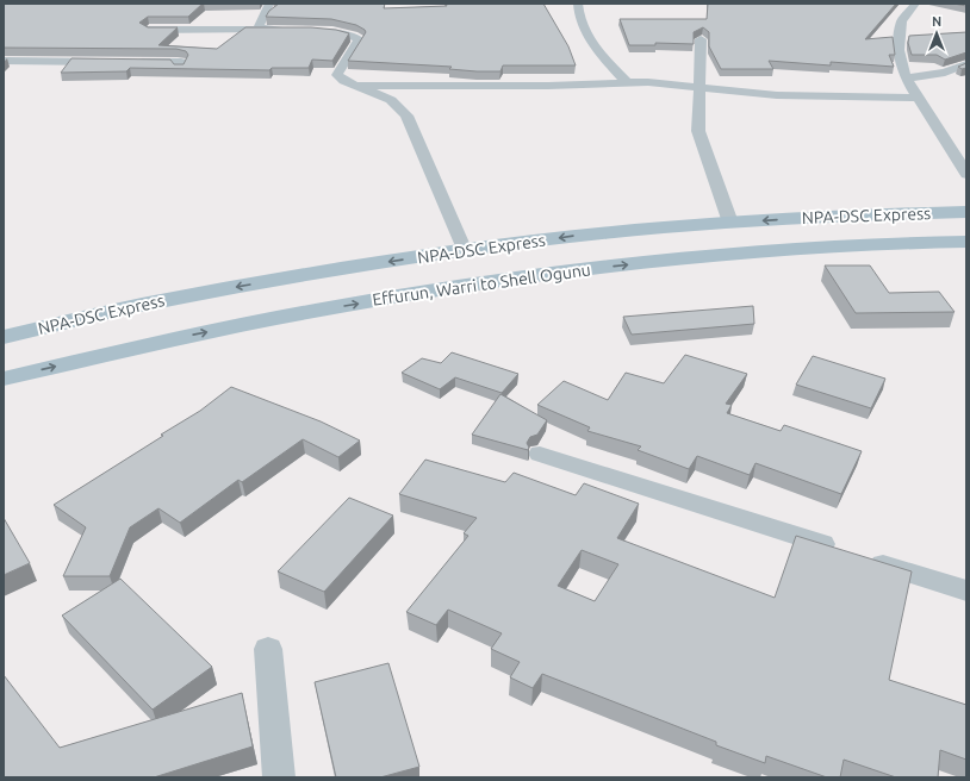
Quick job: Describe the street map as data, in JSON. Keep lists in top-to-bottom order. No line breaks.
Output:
{"streets":{"main road":["NPA-DSC Express","Effurun, Warri to Shell Ogunu"]},"one_way":["NPA-DSC Express","Effurun, Warri to Shell Ogunu"],"north":"top"}
